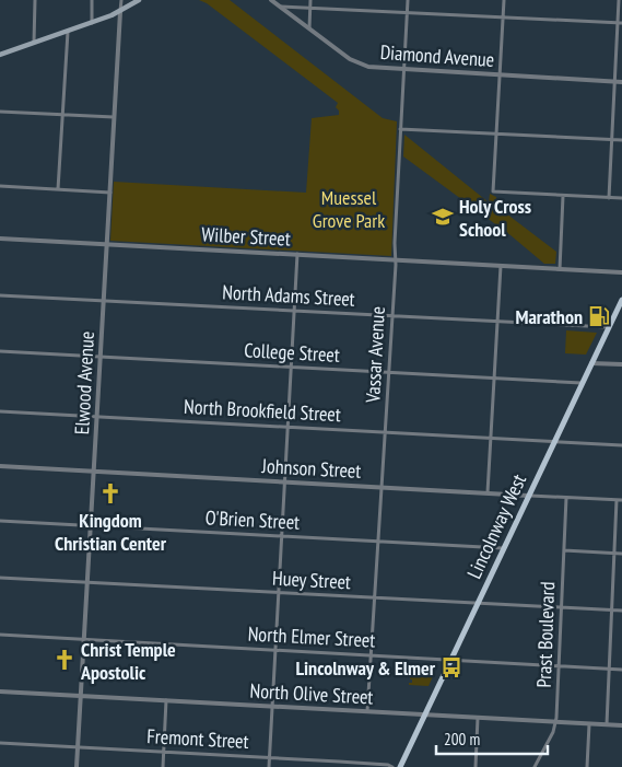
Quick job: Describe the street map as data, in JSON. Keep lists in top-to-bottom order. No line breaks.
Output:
{"streets":{"main road":["Lincolnway West"],"street":["Diamond Avenue","Wilber Street","North Adams Street","College Street","Vassar Avenue","Elwood Avenue","North Brookfield Street","Johnson Street","O'Brien Street","Huey Street","Prast Boulevard","North Elmer Street","North Olive Street","Fremont Street"]},"crossings":[["Diamond Avenue","Vassar Avenue"],["Wilber Street","Vassar Avenue"],["Wilber Street","Elwood Avenue"],["North Adams Street","Vassar Avenue"],["North Adams Street","Elwood Avenue"],["North Adams Street","Lincolnway West"],["College Street","Vassar Avenue"],["College Street","Elwood Avenue"],["College Street","Lincolnway West"],["Vassar Avenue","North Brookfield Street"],["Vassar Avenue","Johnson Street"],["Vassar Avenue","O'Brien Street"],["Vassar Avenue","Huey Street"],["Vassar Avenue","North Elmer Street"],["Vassar Avenue","North Olive Street"],["Elwood Avenue","North Brookfield Street"],["Elwood Avenue","Johnson Street"],["Elwood Avenue","O'Brien Street"],["Elwood Avenue","Huey Street"],["Elwood Avenue","North Elmer Street"],["Elwood Avenue","North Olive Street"],["Elwood Avenue","Fremont Street"],["North Brookfield Street","Lincolnway West"],["Johnson Street","Lincolnway West"],["Johnson Street","Prast Boulevard"],["O'Brien Street","Lincolnway West"],["Lincolnway West","Huey Street"],["Lincolnway West","North Elmer Street"],["Lincolnway West","North Olive Street"],["Huey Street","Prast Boulevard"],["Prast Boulevard","North Elmer Street"],["Prast Boulevard","North Olive Street"]],"parks":["Muessel Grove Park"],"places":{"school or university":["Holy Cross School"],"fuel station":["Marathon"],"church":["Kingdom Christian Center","Christ Temple Apostolic"],"bus stop":["Lincolnway & Elmer"]},"scale_bar":"200 m"}
